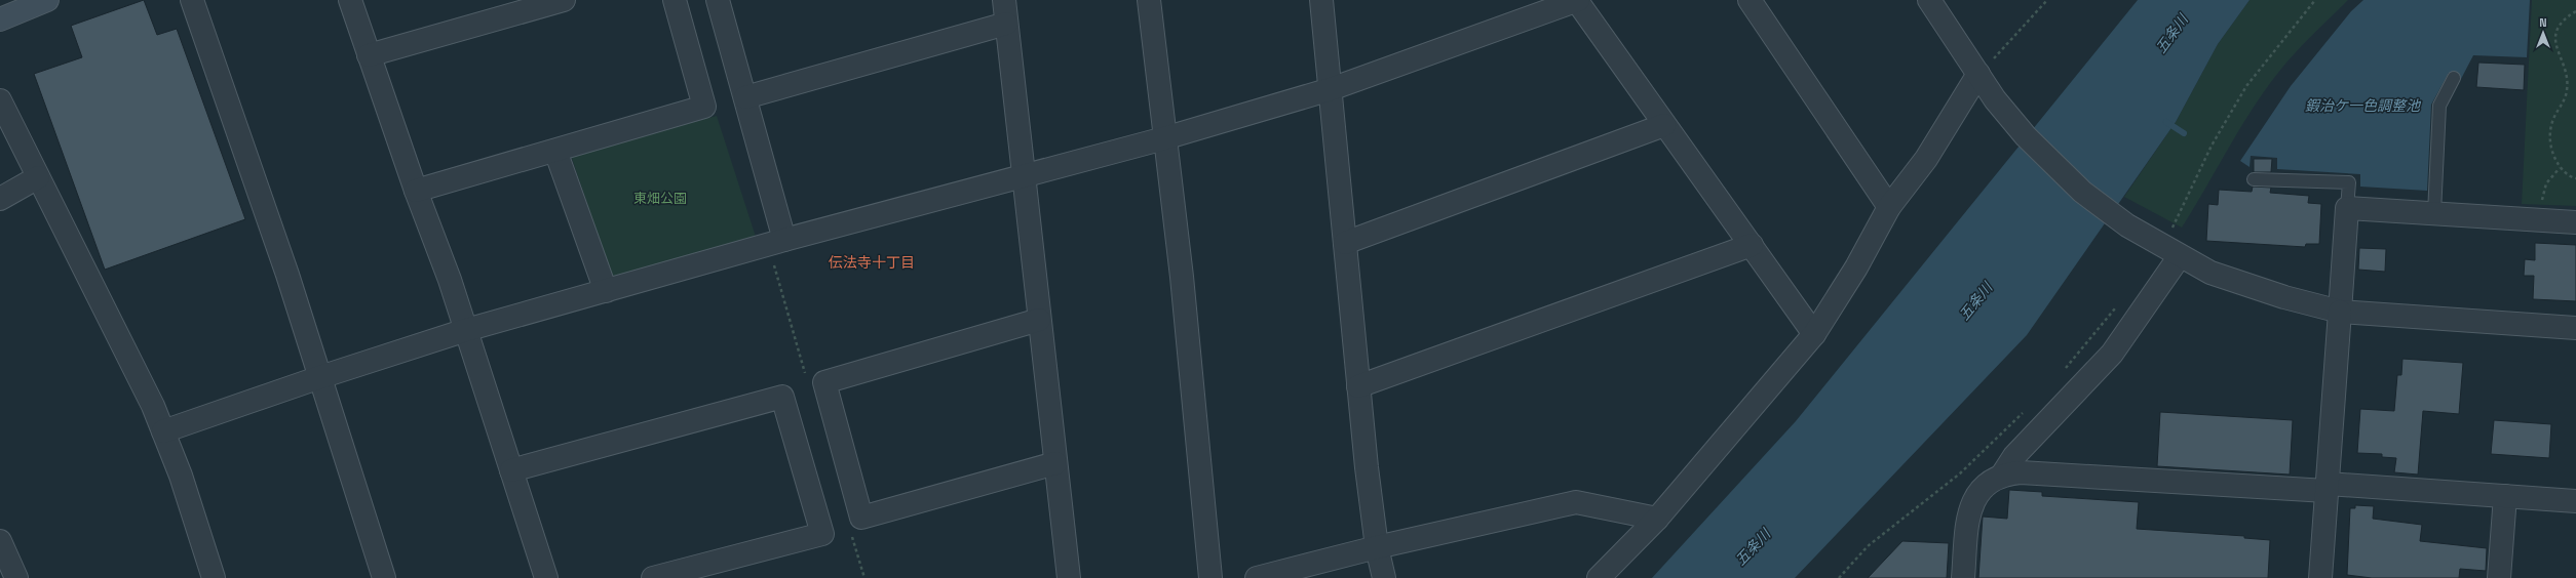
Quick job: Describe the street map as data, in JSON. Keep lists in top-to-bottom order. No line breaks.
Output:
{"districts":["伝法寺十丁目"],"water":["五条川","鍜治ケ一色調整池"],"parks":["東畑公園"],"north":"top"}
